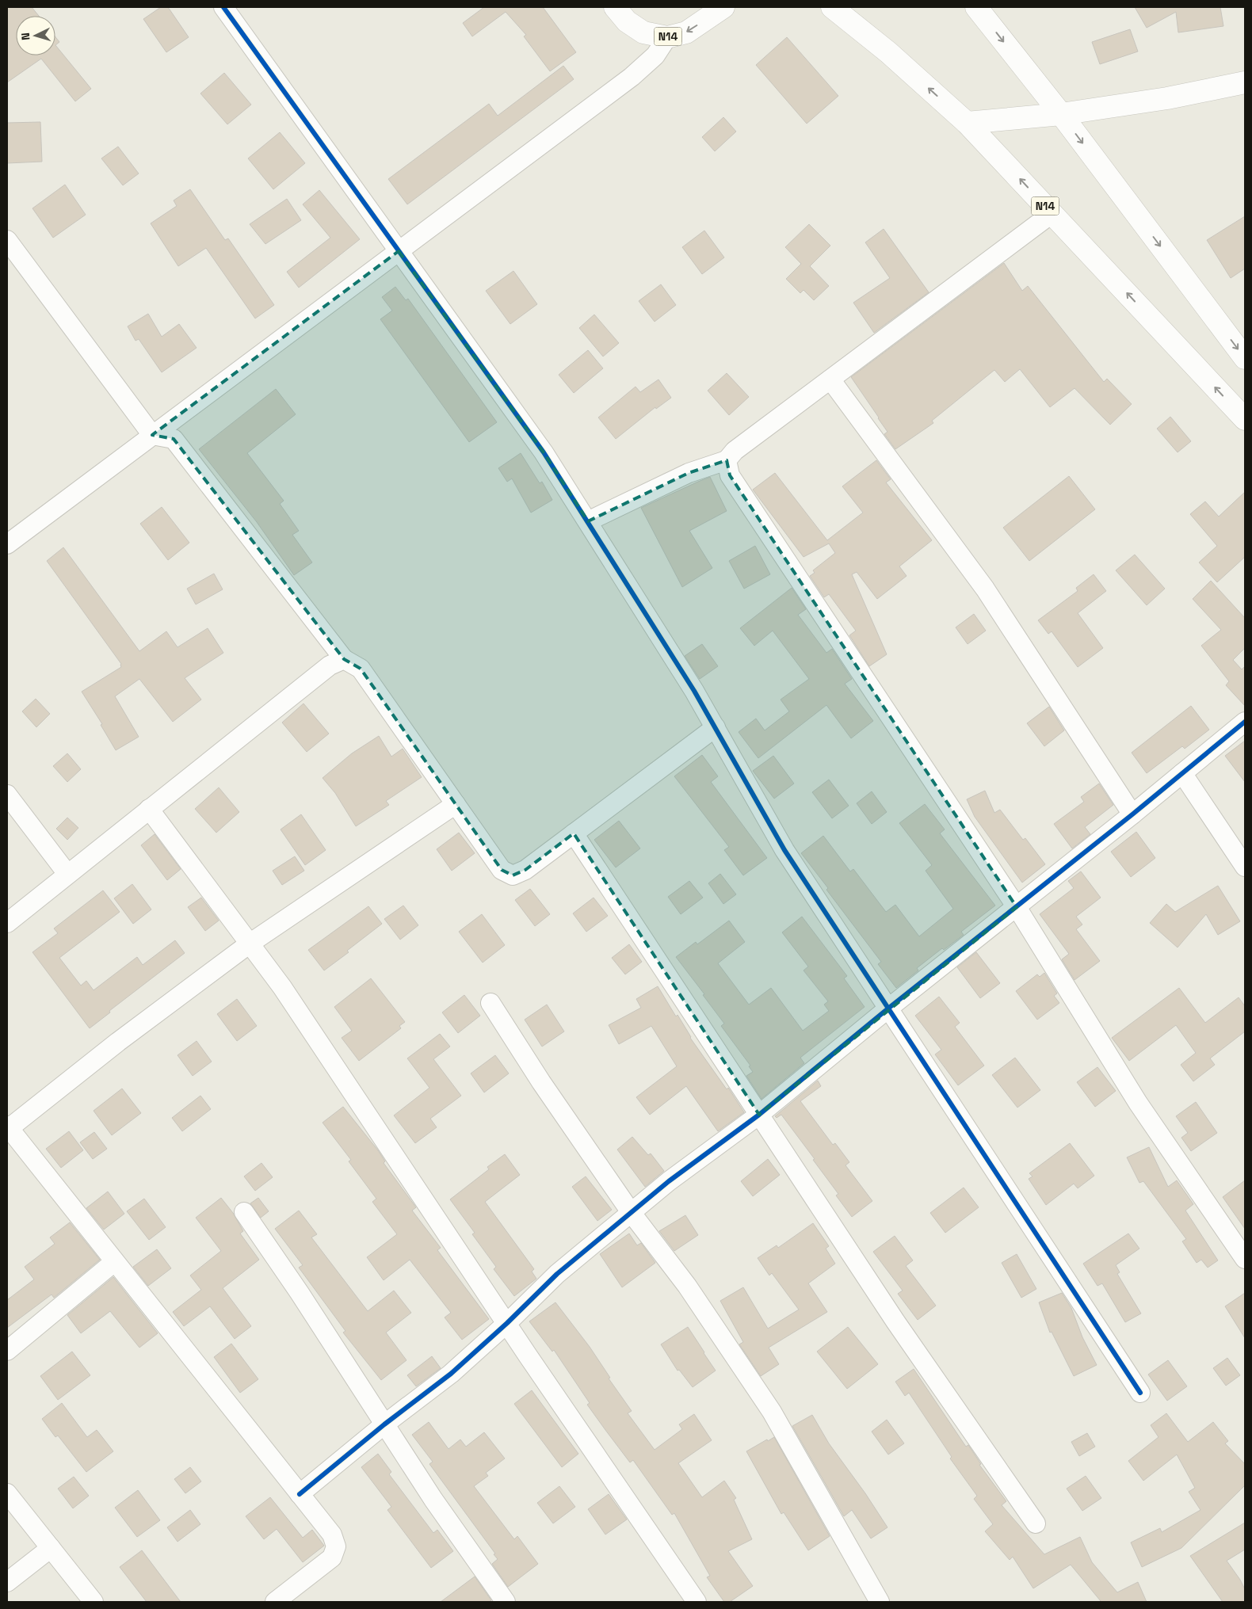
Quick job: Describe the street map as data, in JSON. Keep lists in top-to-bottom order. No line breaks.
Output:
{"streets":{"main road":["N14"]},"north":"left"}
